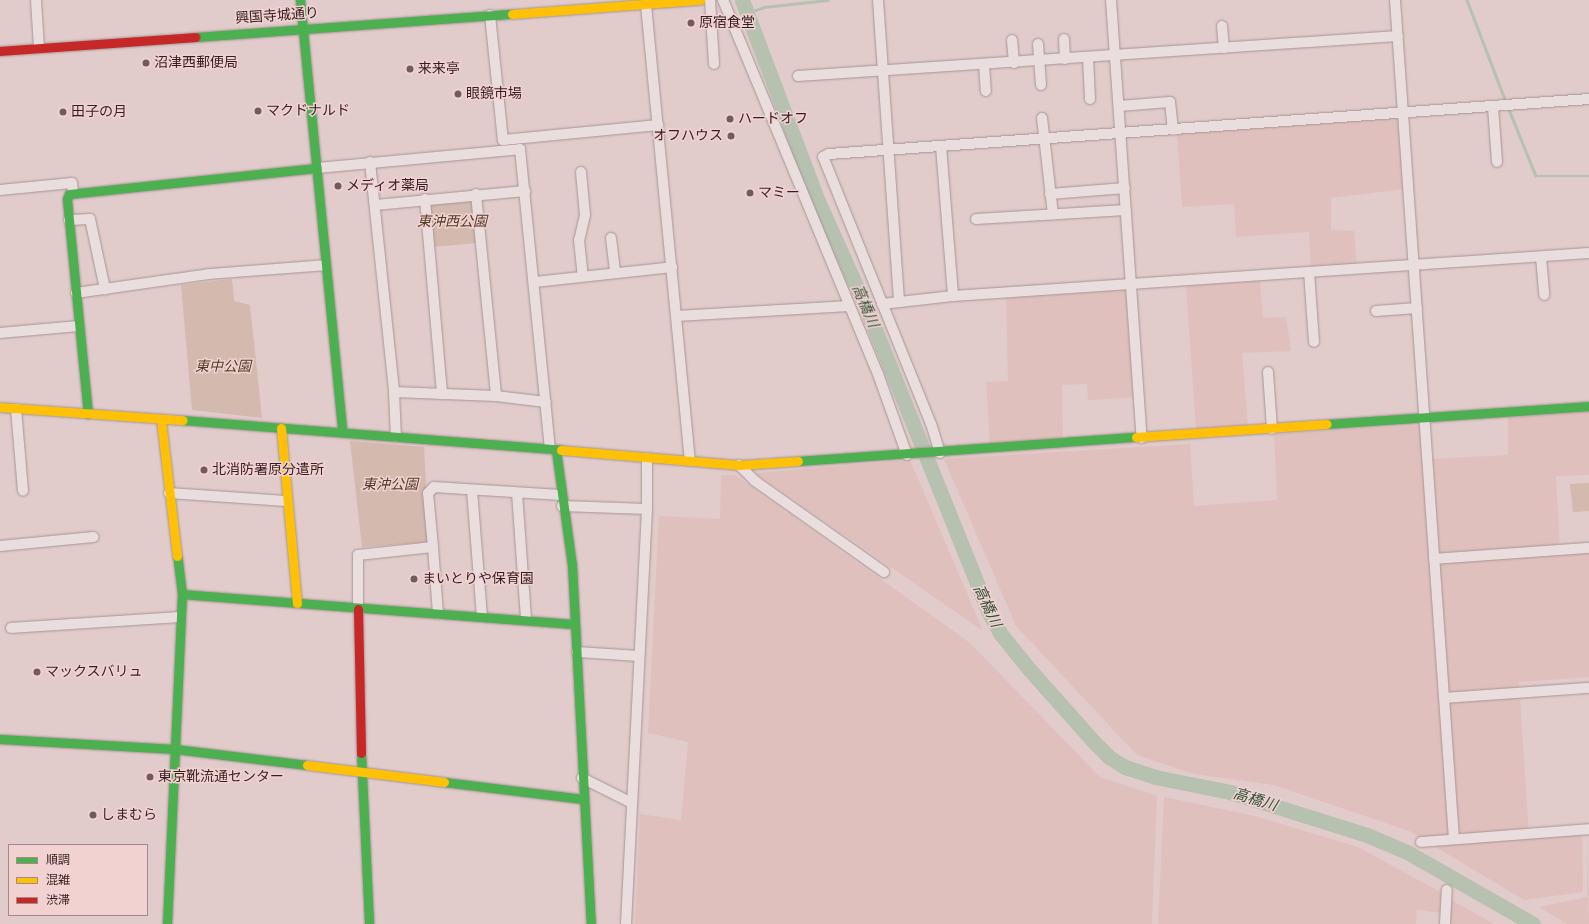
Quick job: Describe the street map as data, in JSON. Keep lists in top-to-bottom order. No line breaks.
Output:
{"streets":{"street":["興国寺城通り"]},"water":["高橋川"],"parks":["東沖西公園","東中公園","東沖公園"],"places":["原宿食堂","沼津西郵便局","来来亭","眼鏡市場","マクドナルド","田子の月","ハードオフ","オフハウス","メディオ薬局","マミー","北消防署原分遣所","まいとりや保育園","マックスバリュ","東京靴流通センター","しまむら"],"legend":["順調","混雑","渋滞"]}
